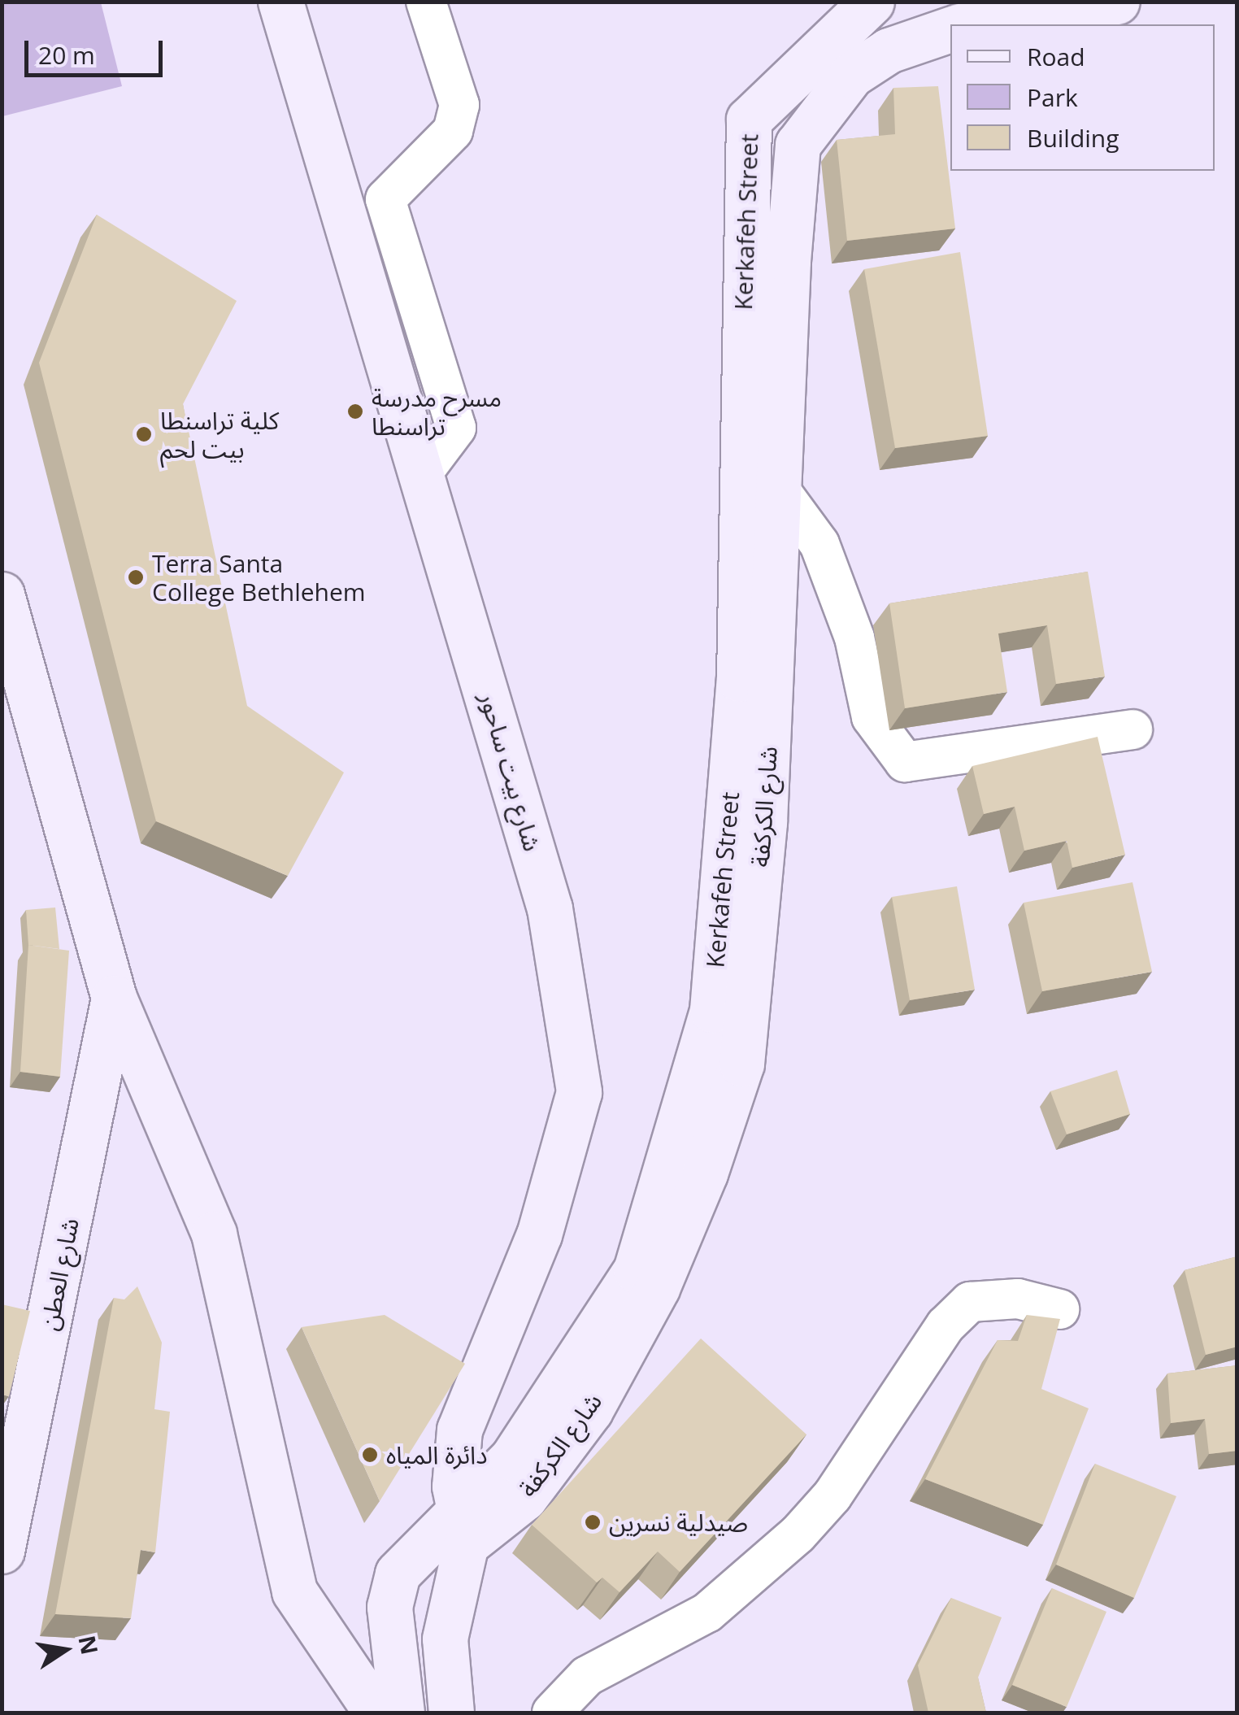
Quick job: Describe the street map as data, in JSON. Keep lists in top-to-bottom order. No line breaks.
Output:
{"streets":{"street":["Kerkafeh Street","شارع بيت ساحور","شارع الكركفة","شارع العطن"]},"crossings":[["Kerkafeh Street","شارع الكركفة"],["شارع بيت ساحور","شارع الكركفة"]],"places":["مسرح مدرسة تراسنطا","كلية تراسنطا بيت لحم","Terra Santa College Bethlehem","دائرة المياه","صيدلية نسرين"],"legend":["Road","Park","Building"],"scale_bar":"20 m","north":"right"}
